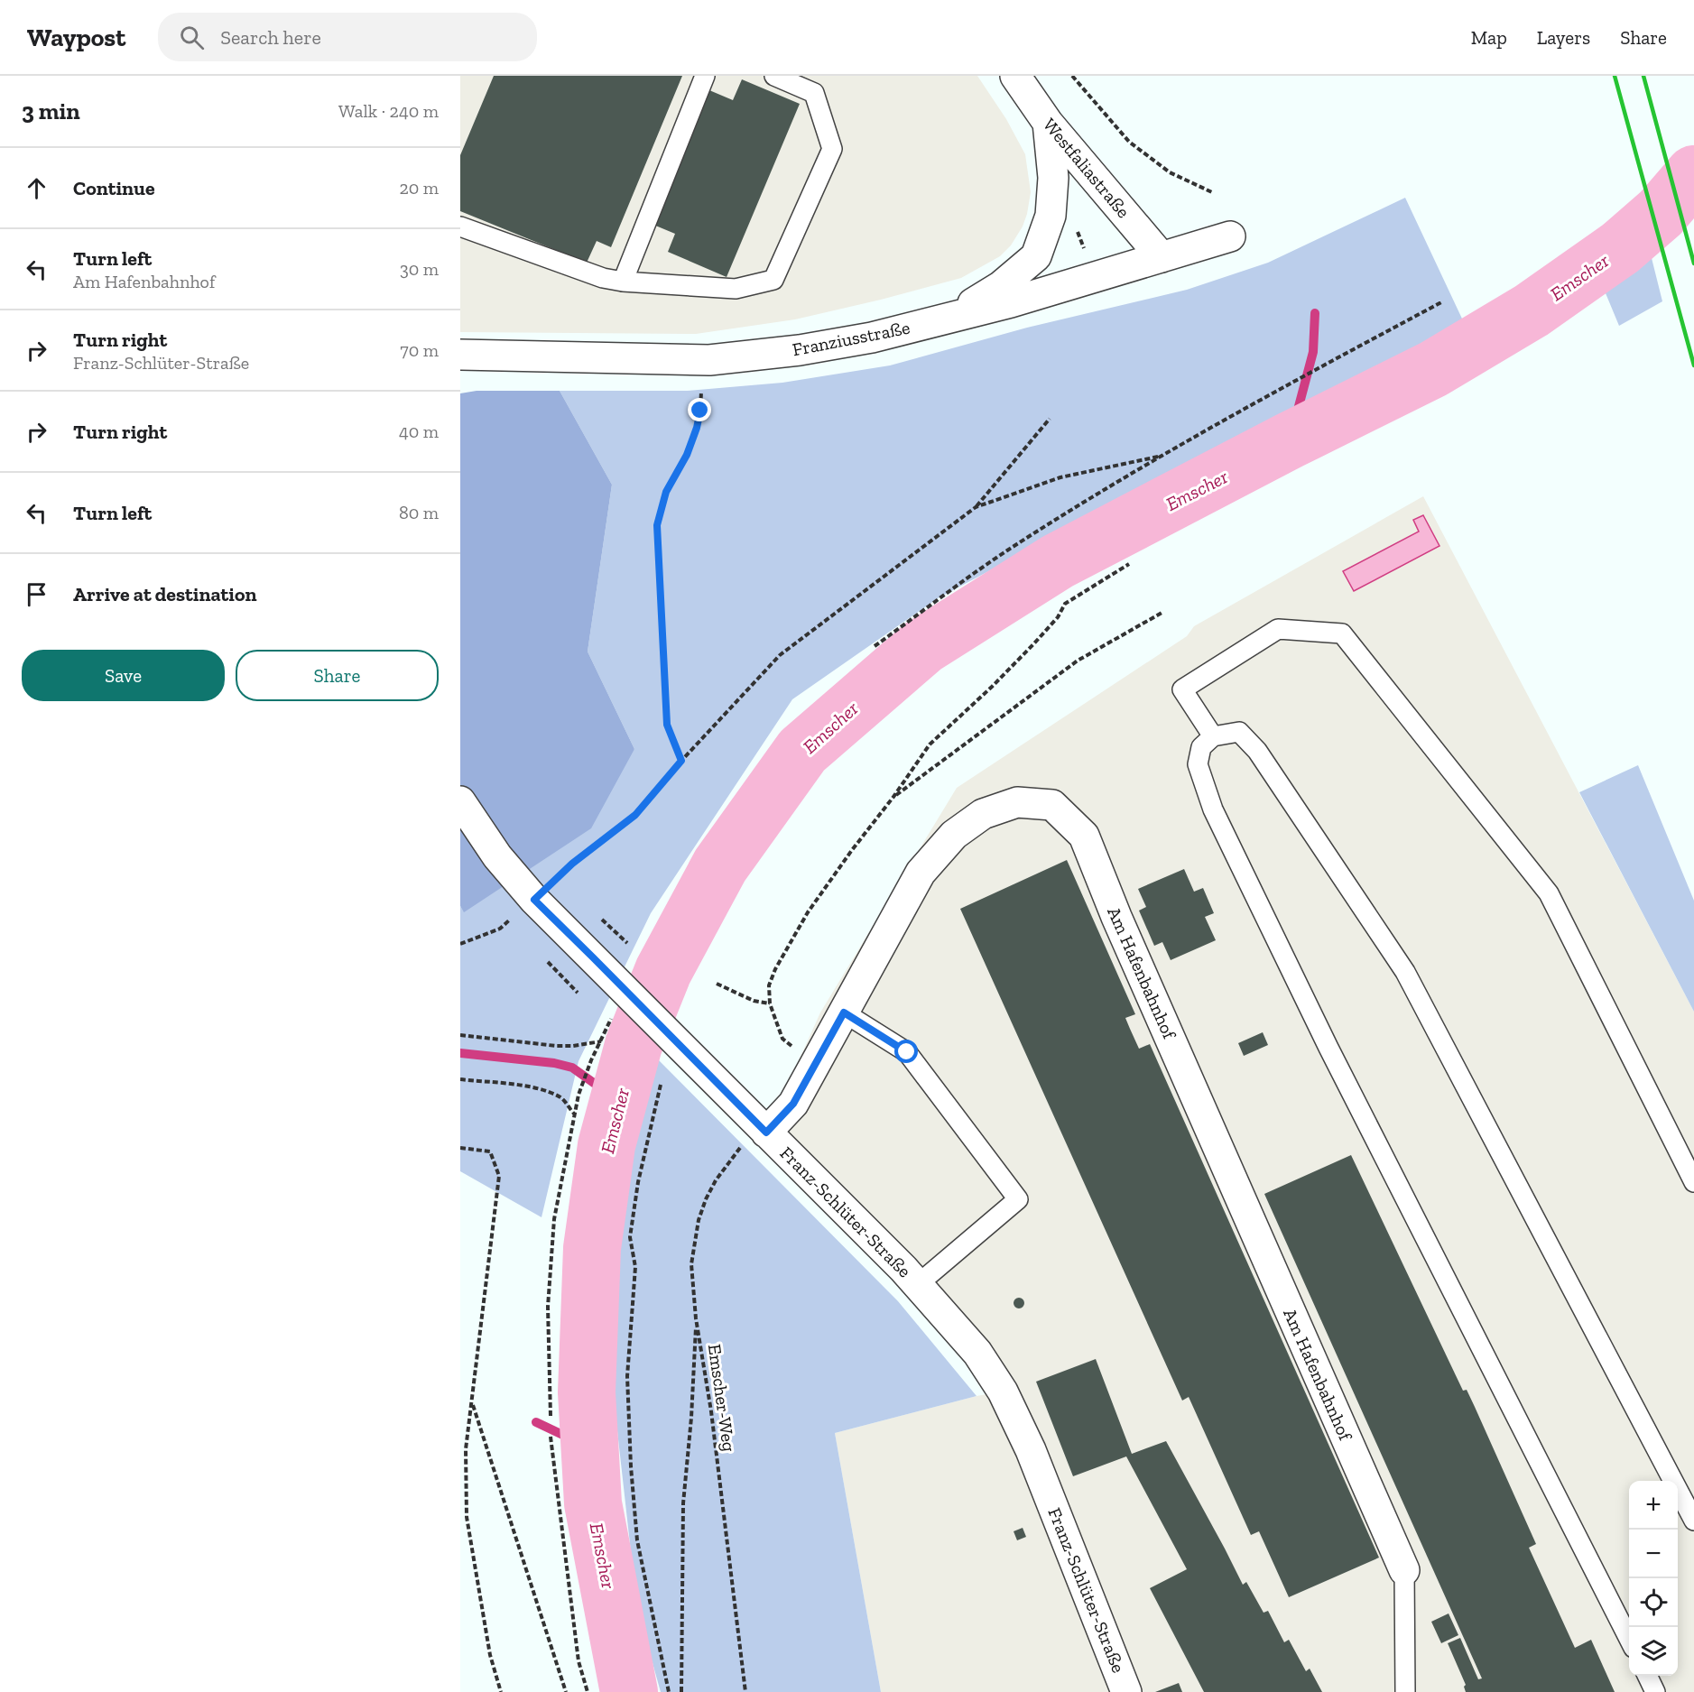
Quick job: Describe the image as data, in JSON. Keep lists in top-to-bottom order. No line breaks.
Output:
{"streets":{"street":["Westfaliastraße","Franziusstraße","Am Hafenbahnhof","Franz-Schlüter-Straße"],"path":["Emscher-Weg"]},"crossings":[["Westfaliastraße","Franziusstraße"],["Am Hafenbahnhof","Franz-Schlüter-Straße"],["Am Hafenbahnhof","Emscher-Weg"],["Franz-Schlüter-Straße","Emscher-Weg"]],"water":["Emscher"],"page":{"header":"Waypost","search":"Search here","nav":["Map","Layers","Share"],"heading":["3 min","Walk · 240 m"],"list":[["Continue","20 m"],["Turn left","Am Hafenbahnhof","30 m"],["Turn right","Franz-Schlüter-Straße","70 m"],["Turn right","40 m"],["Turn left","80 m"],"Arrive at destination"],"buttons":["Save","Share"],"map_buttons":["+","−"]}}
